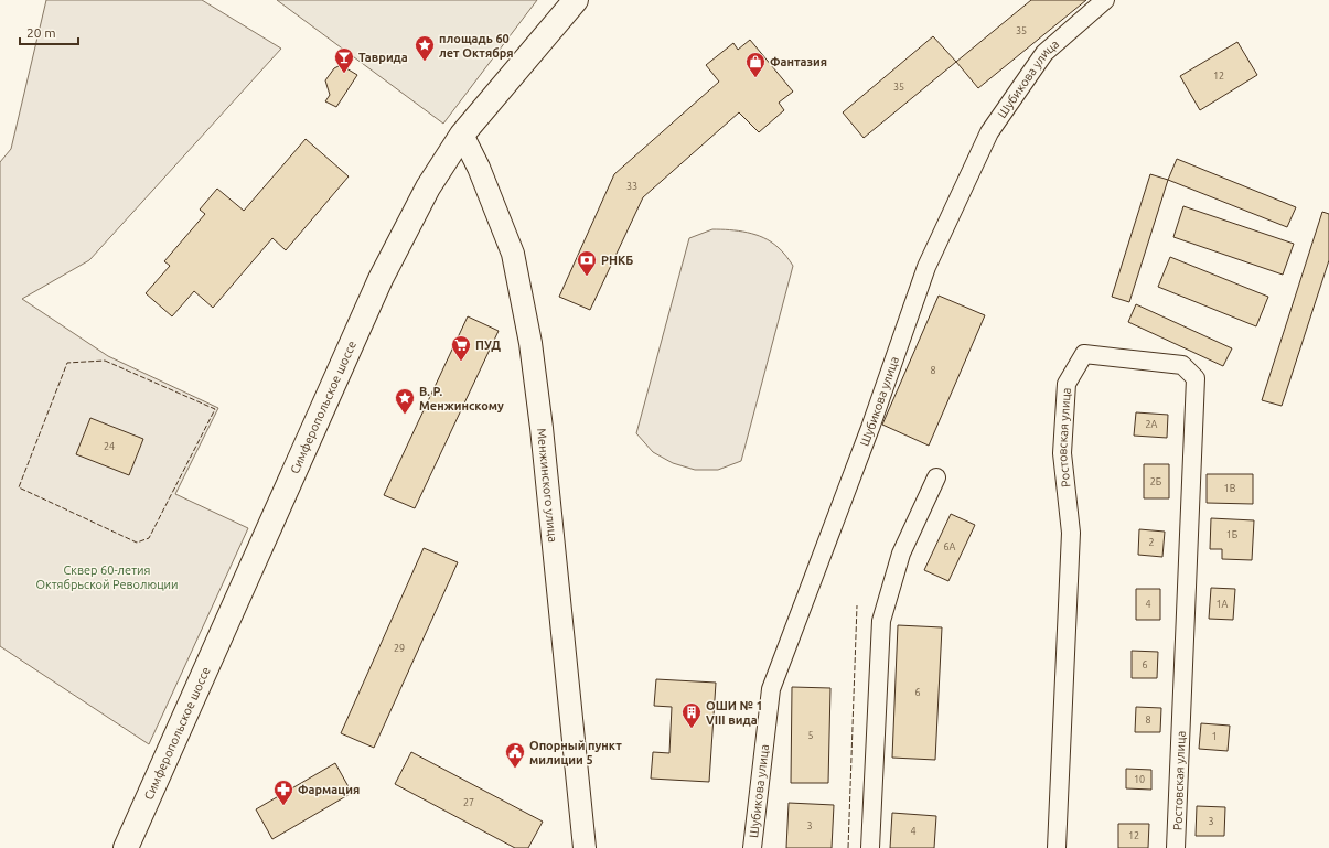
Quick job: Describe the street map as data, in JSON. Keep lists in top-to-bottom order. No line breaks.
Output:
{"streets":{"main road":["Симферопольское шоссе"],"street":["Шубикова улица","Ростовская улица","Менжинского улица"]},"crossings":[["Симферопольское шоссе","Менжинского улица"]],"parks":["Сквер 60-летия Октябрьской Революции"],"places":{"place":["площадь 60 лет Октября","В. Р. Менжинскому"],"bar":["Таврида"],"shop":["Фантазия"],"bank":["РНКБ"],"supermarket":["ПУД"],"building":["ОШИ № 1 VIII вида"],"public building":["Опорный пункт милиции 5"],"pharmacy":["Фармация"]},"house_numbers":["35","12","35","33","8","2А","24","2Б","1В","1Б","2","6А","4","1А","29","6","6","8","5","1","10","27","3","3","4","12"],"scale_bar":"20 m"}
